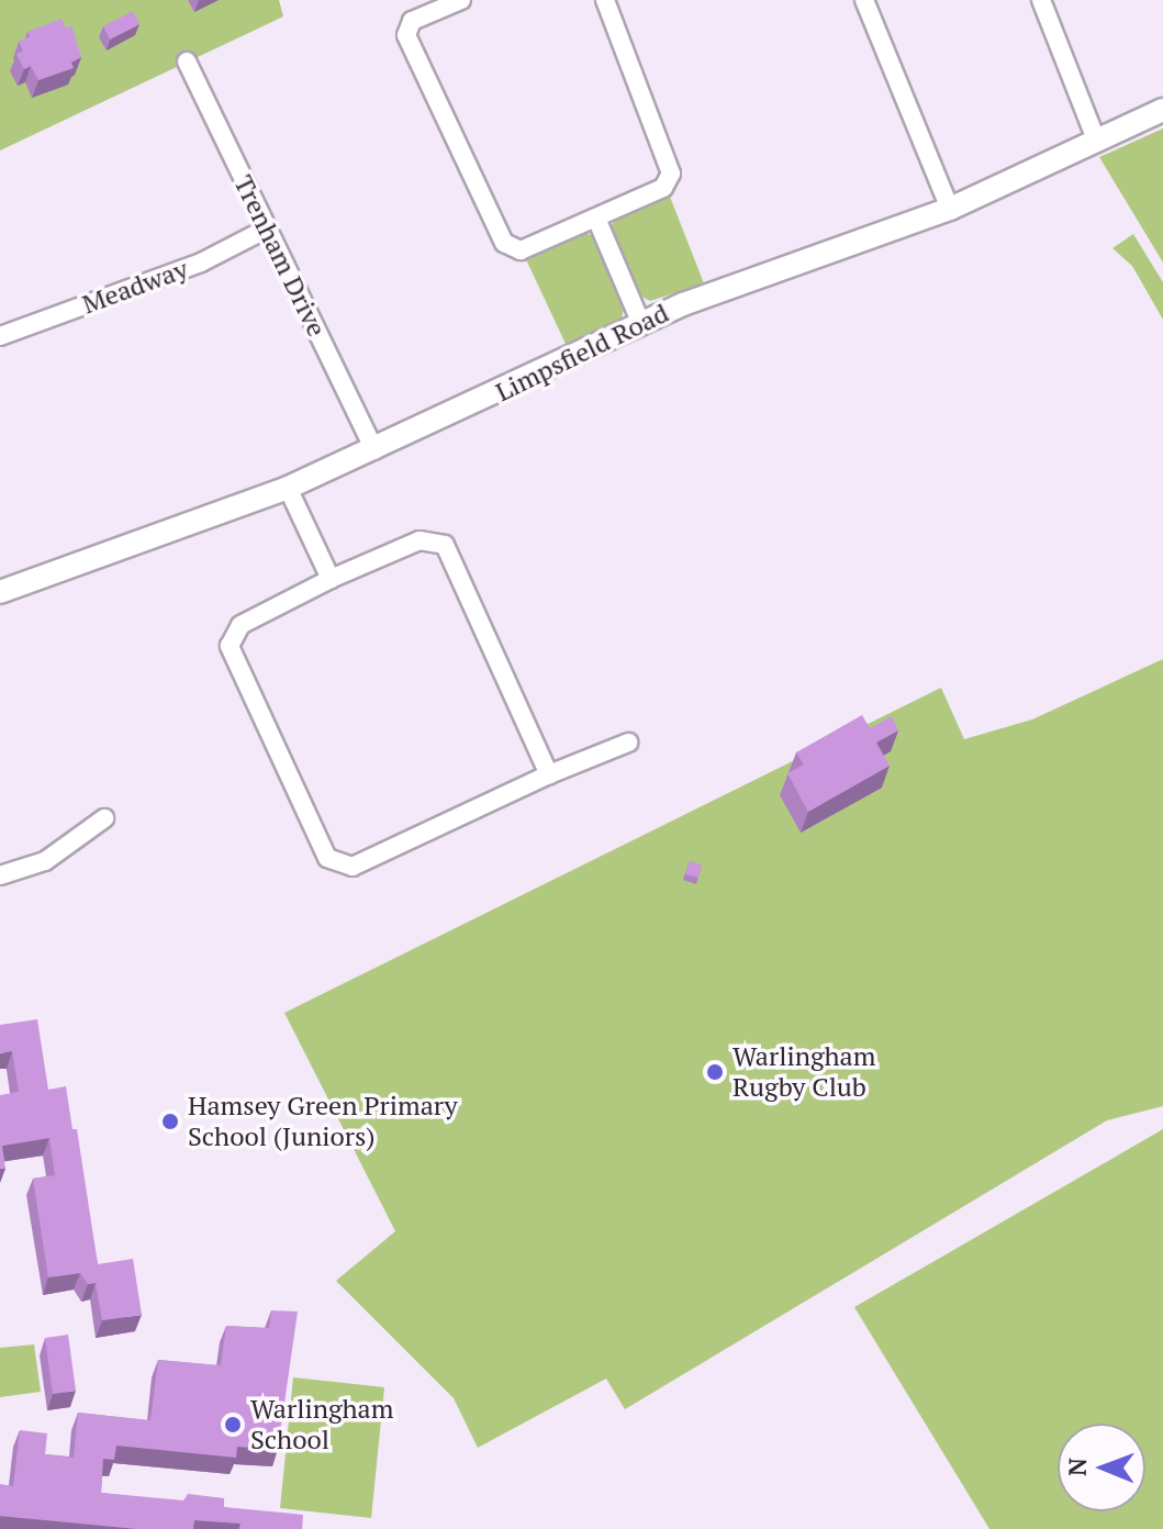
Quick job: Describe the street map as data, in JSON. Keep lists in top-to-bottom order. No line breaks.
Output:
{"streets":{"main road":["Limpsfield Road"],"street":["Trenham Drive","Meadway"]},"crossings":[["Trenham Drive","Meadway"],["Trenham Drive","Limpsfield Road"]],"places":["Warlingham Rugby Club","Hamsey Green Primary School (Juniors)","Warlingham School"],"north":"left"}
